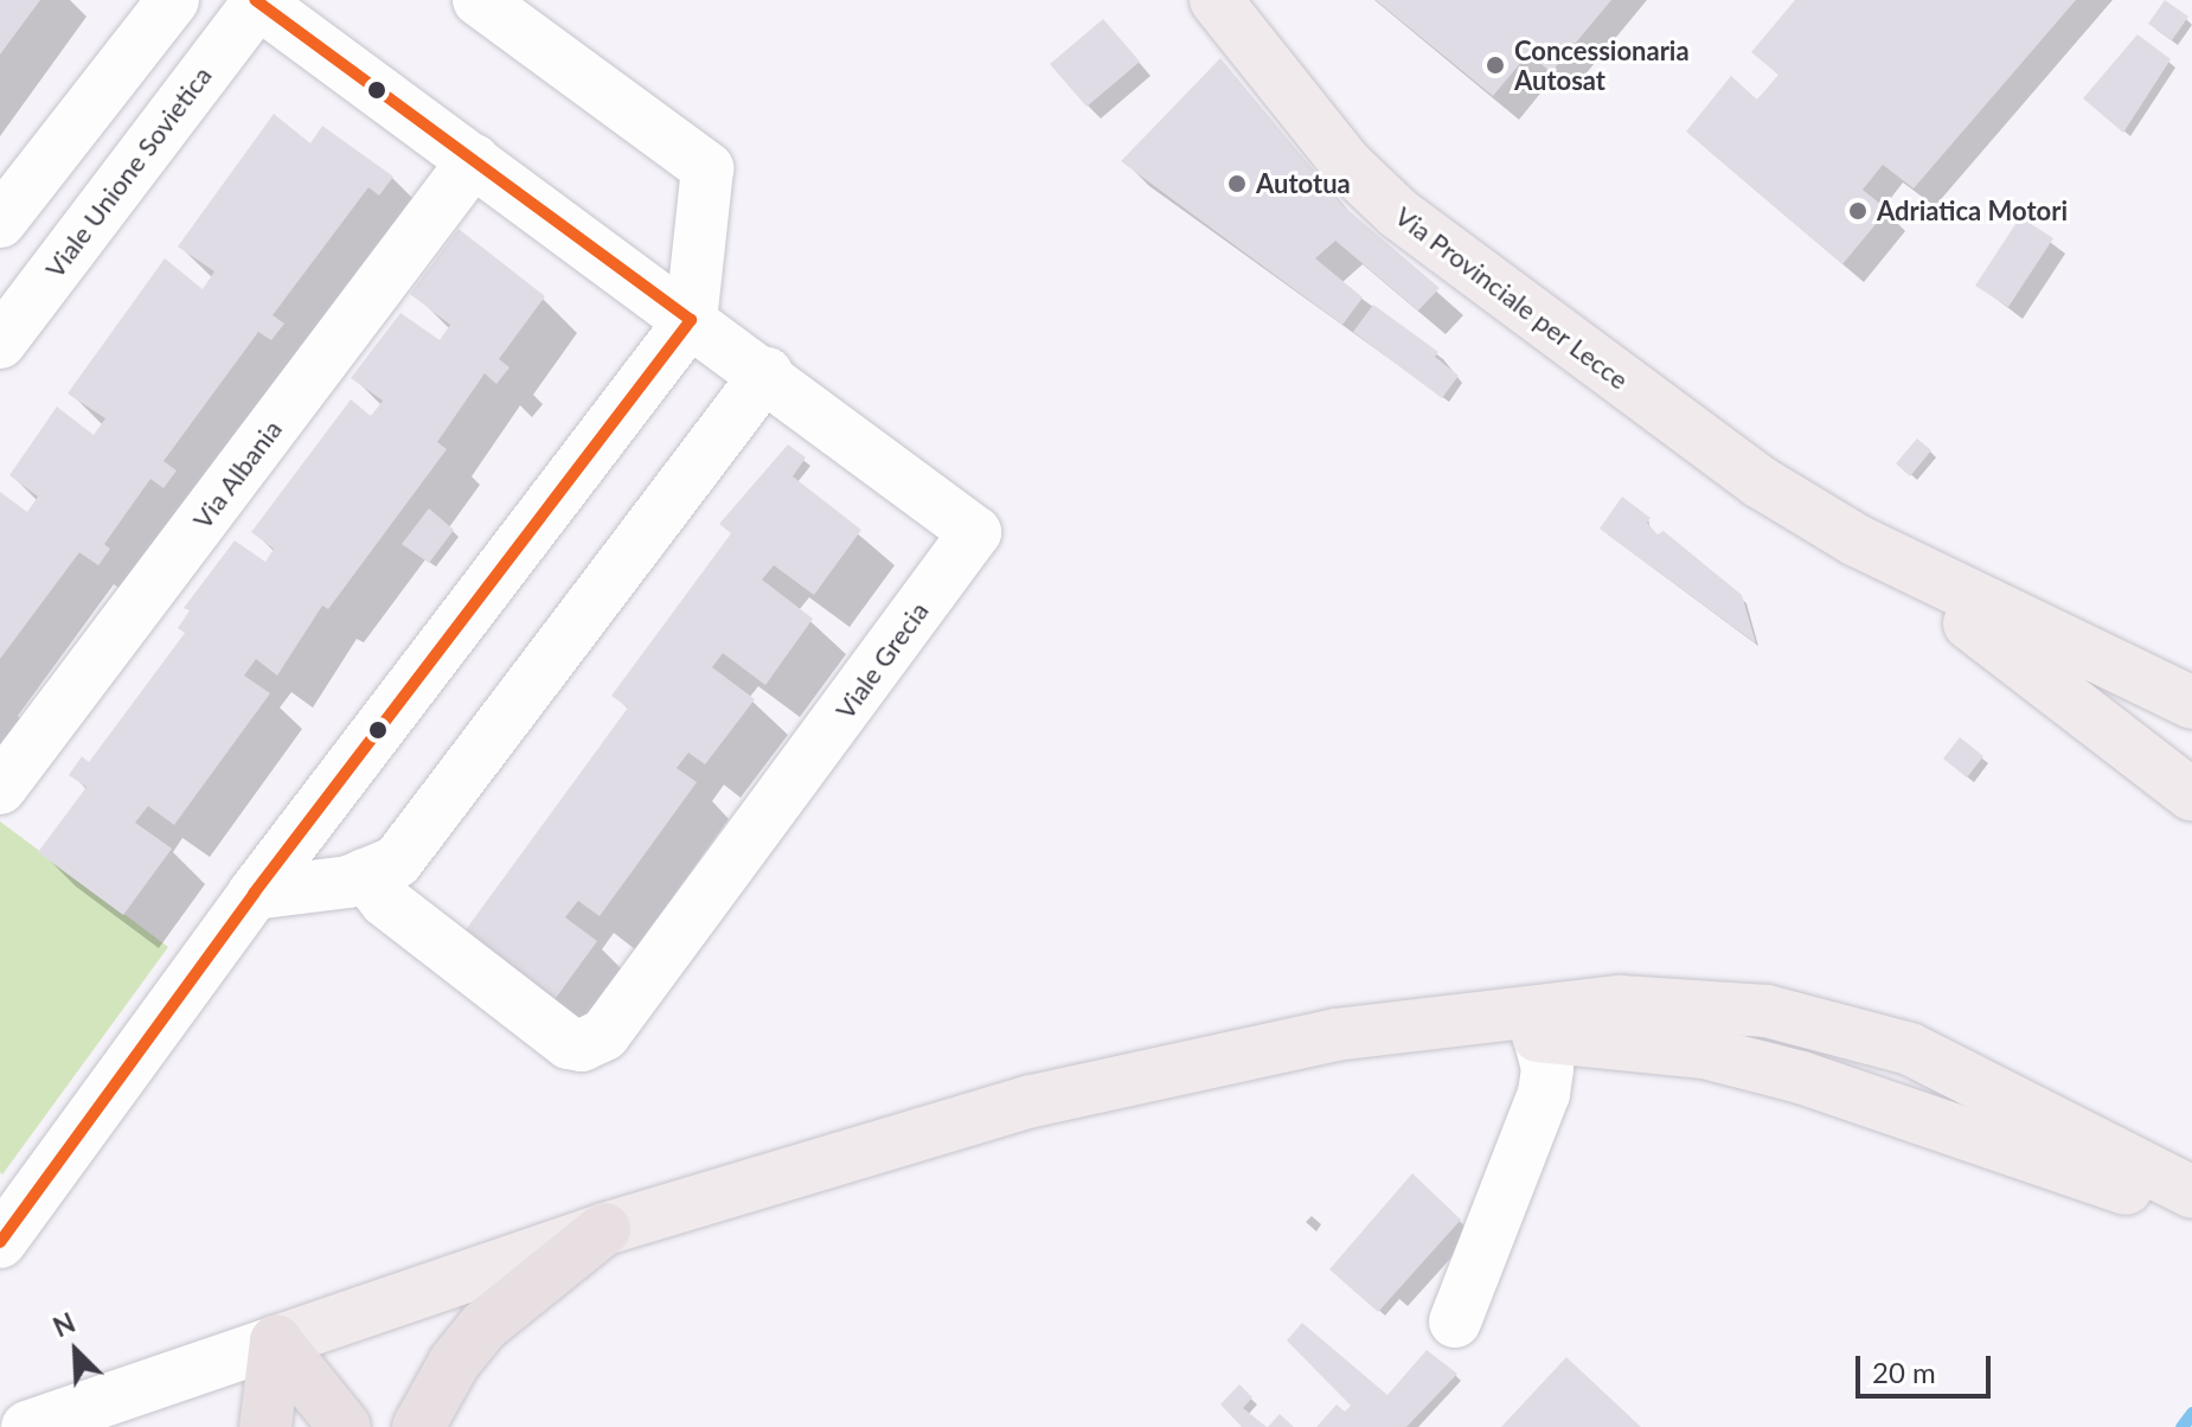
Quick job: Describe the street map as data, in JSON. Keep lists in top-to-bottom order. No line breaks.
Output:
{"streets":{"main road":["Via Provinciale per Lecce"],"street":["Viale Unione Sovietica","Via Albania","Viale Grecia"]},"crossings":[["Viale Unione Sovietica","Viale Grecia"],["Via Albania","Viale Grecia"]],"places":["Concessionaria Autosat","Autotua","Adriatica Motori"],"scale_bar":"20 m","north":"top left"}
